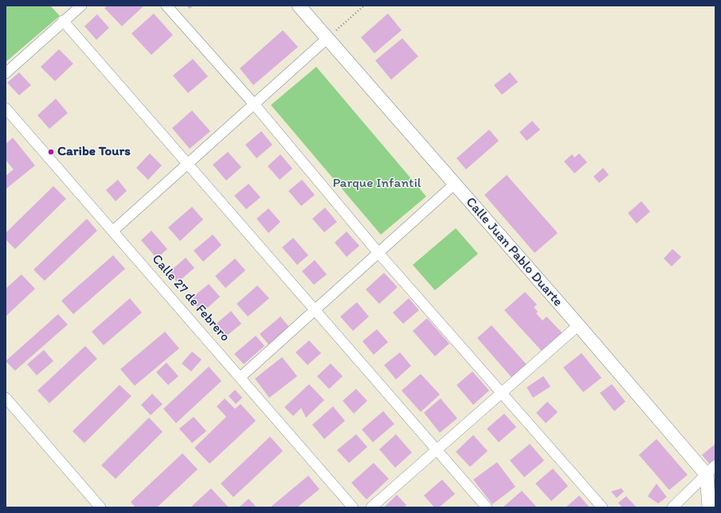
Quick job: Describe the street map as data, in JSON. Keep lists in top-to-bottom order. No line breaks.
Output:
{"streets":{"street":["Calle Juan Pablo Duarte","Calle 27 de Febrero"]},"parks":["Parque Infantil"],"places":["Caribe Tours"]}
